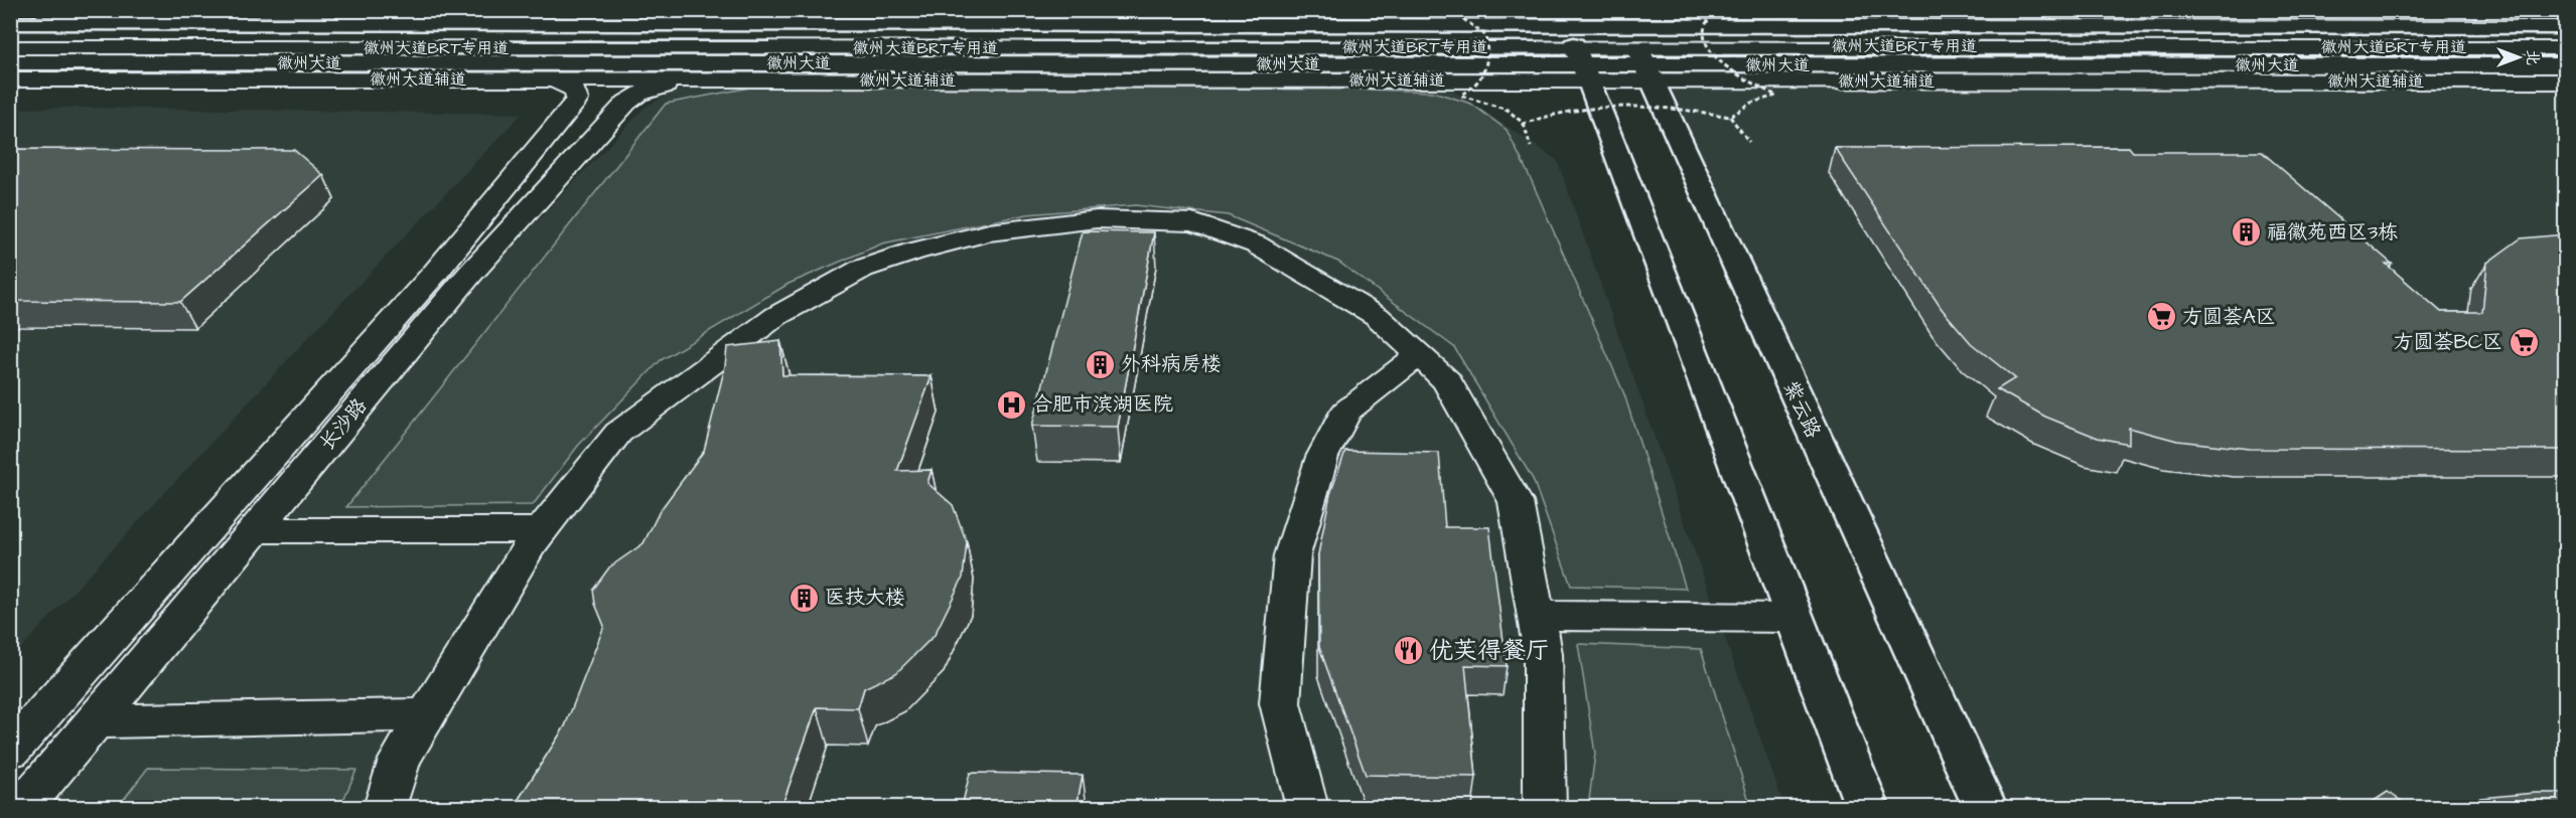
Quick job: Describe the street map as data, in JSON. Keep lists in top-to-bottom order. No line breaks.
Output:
{"streets":{"main road":["徽州大道","紫云路"],"street":["徽州大道BRT专用道","徽州大道辅道","长沙路"]},"crossings":[["徽州大道BRT专用道","徽州大道"],["徽州大道BRT专用道","徽州大道辅道"],["徽州大道BRT专用道","紫云路"],["徽州大道","徽州大道辅道"],["徽州大道","紫云路"],["徽州大道辅道","紫云路"],["徽州大道辅道","长沙路"]],"places":{"building":["福徽苑西区3栋","外科病房楼","医技大楼"],"supermarket":["方圆荟A区","方圆荟BC区"],"hospital":["合肥市滨湖医院"],"restaurant":["优芙得餐厅"]},"north":"right"}
